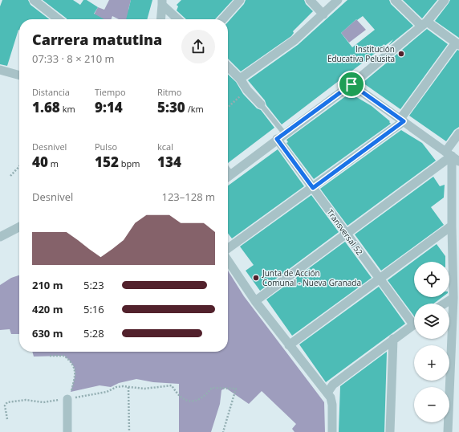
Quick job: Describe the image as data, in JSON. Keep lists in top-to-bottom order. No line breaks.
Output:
{"streets":{"street":["Transversal 52"]},"places":["Institución Educativa Pelusita","Junta de Acción Comunal - Nueva Granada"],"page":{"heading":["Carrera matutina","07:33 · 8 × 210 m"],"stats":[["Distancia","1.68 km"],["Tiempo","9:14"],["Ritmo","5:30 /km"],["Desnivel","40 m"],["Pulso","152 bpm"],["kcal","134"]],"chart":["Desnivel","123–128 m"],"map_buttons":["+","−"],"list":[{"name":"210 m","note":"5:23"},{"name":"420 m","note":"5:16"},{"name":"630 m","note":"5:28"}]}}
